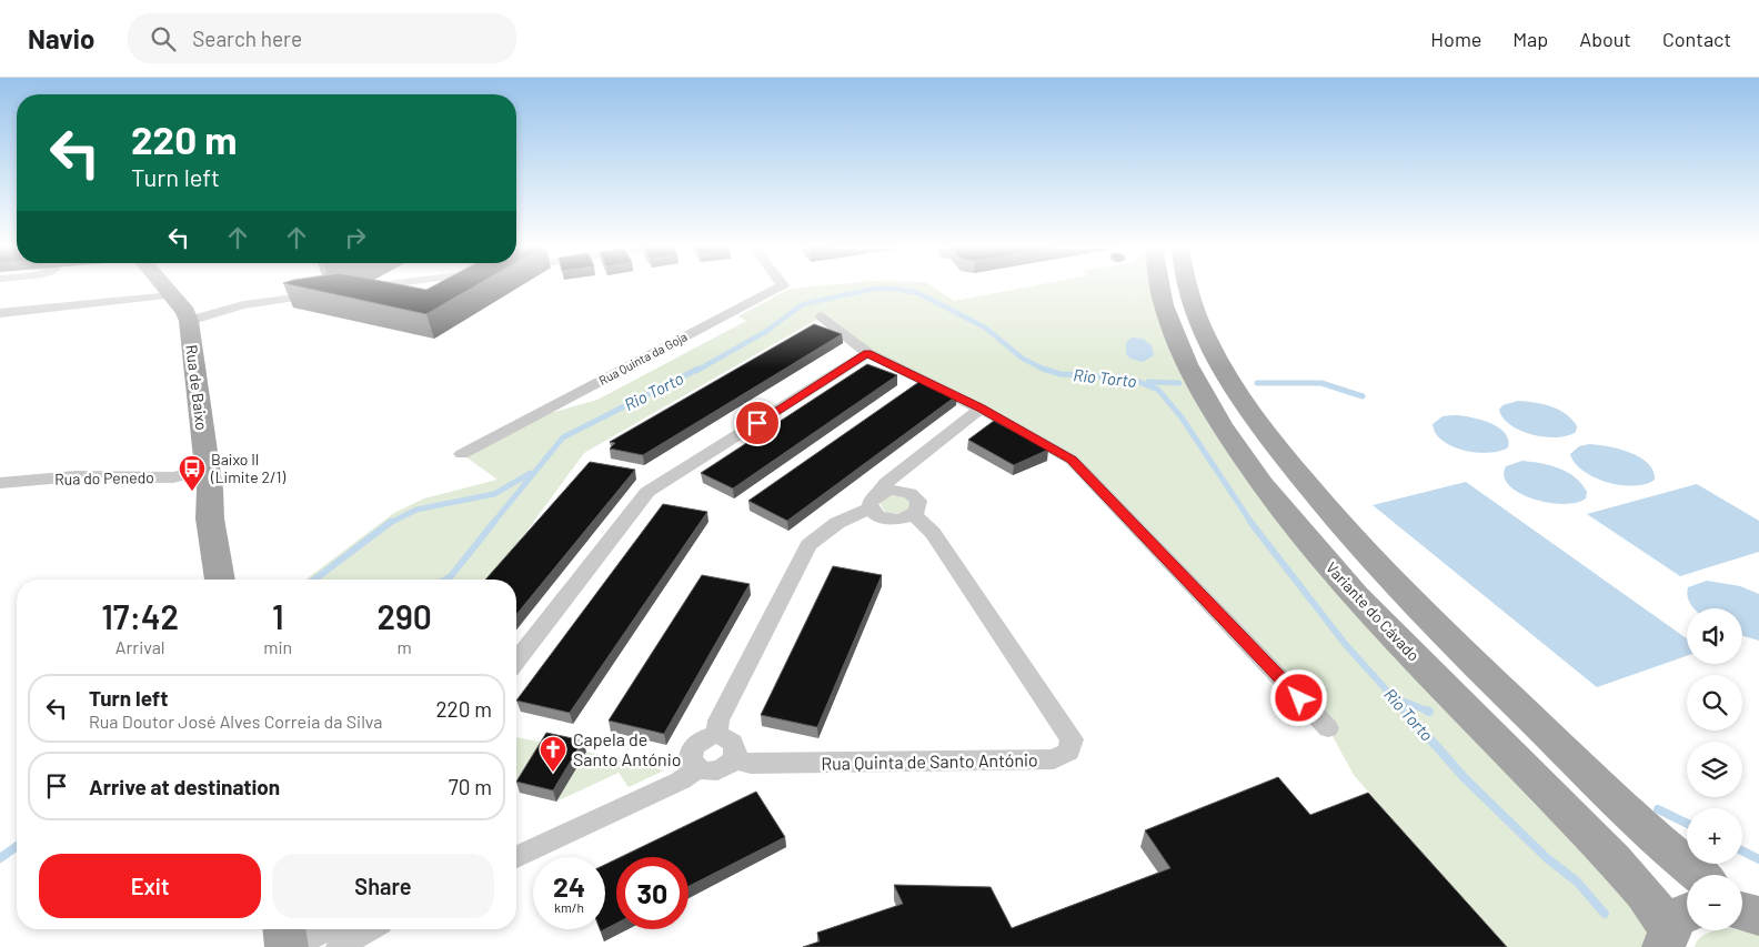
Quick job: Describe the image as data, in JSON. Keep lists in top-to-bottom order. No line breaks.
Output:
{"streets":{"main road":["Rua de Baixo","Variante do Cávado"],"street":["Rua Quinta da Goja","Rua do Penedo","Rua Quinta de Santo António"]},"crossings":[["Rua de Baixo","Rua do Penedo"]],"water":["Rio Torto"],"places":{"bus stop":["Baixo II (Limite 2/1)"],"church":["Capela de Santo António"]},"page":{"header":"Navio","search":"Search here","nav":["Home","Map","About","Contact"],"turn":["220 m","Turn left"],"eta":["17:42","Arrival","1","min","290","m"],"map_buttons":["+","−"],"list":[{"name":"Turn left","note":"Rua Doutor José Alves Correia da Silva","value":"220 m"},{"name":"Arrive at destination","value":"70 m"}],"buttons":["Exit","Share"],"speed":"24 km/h","limit":"30"}}
